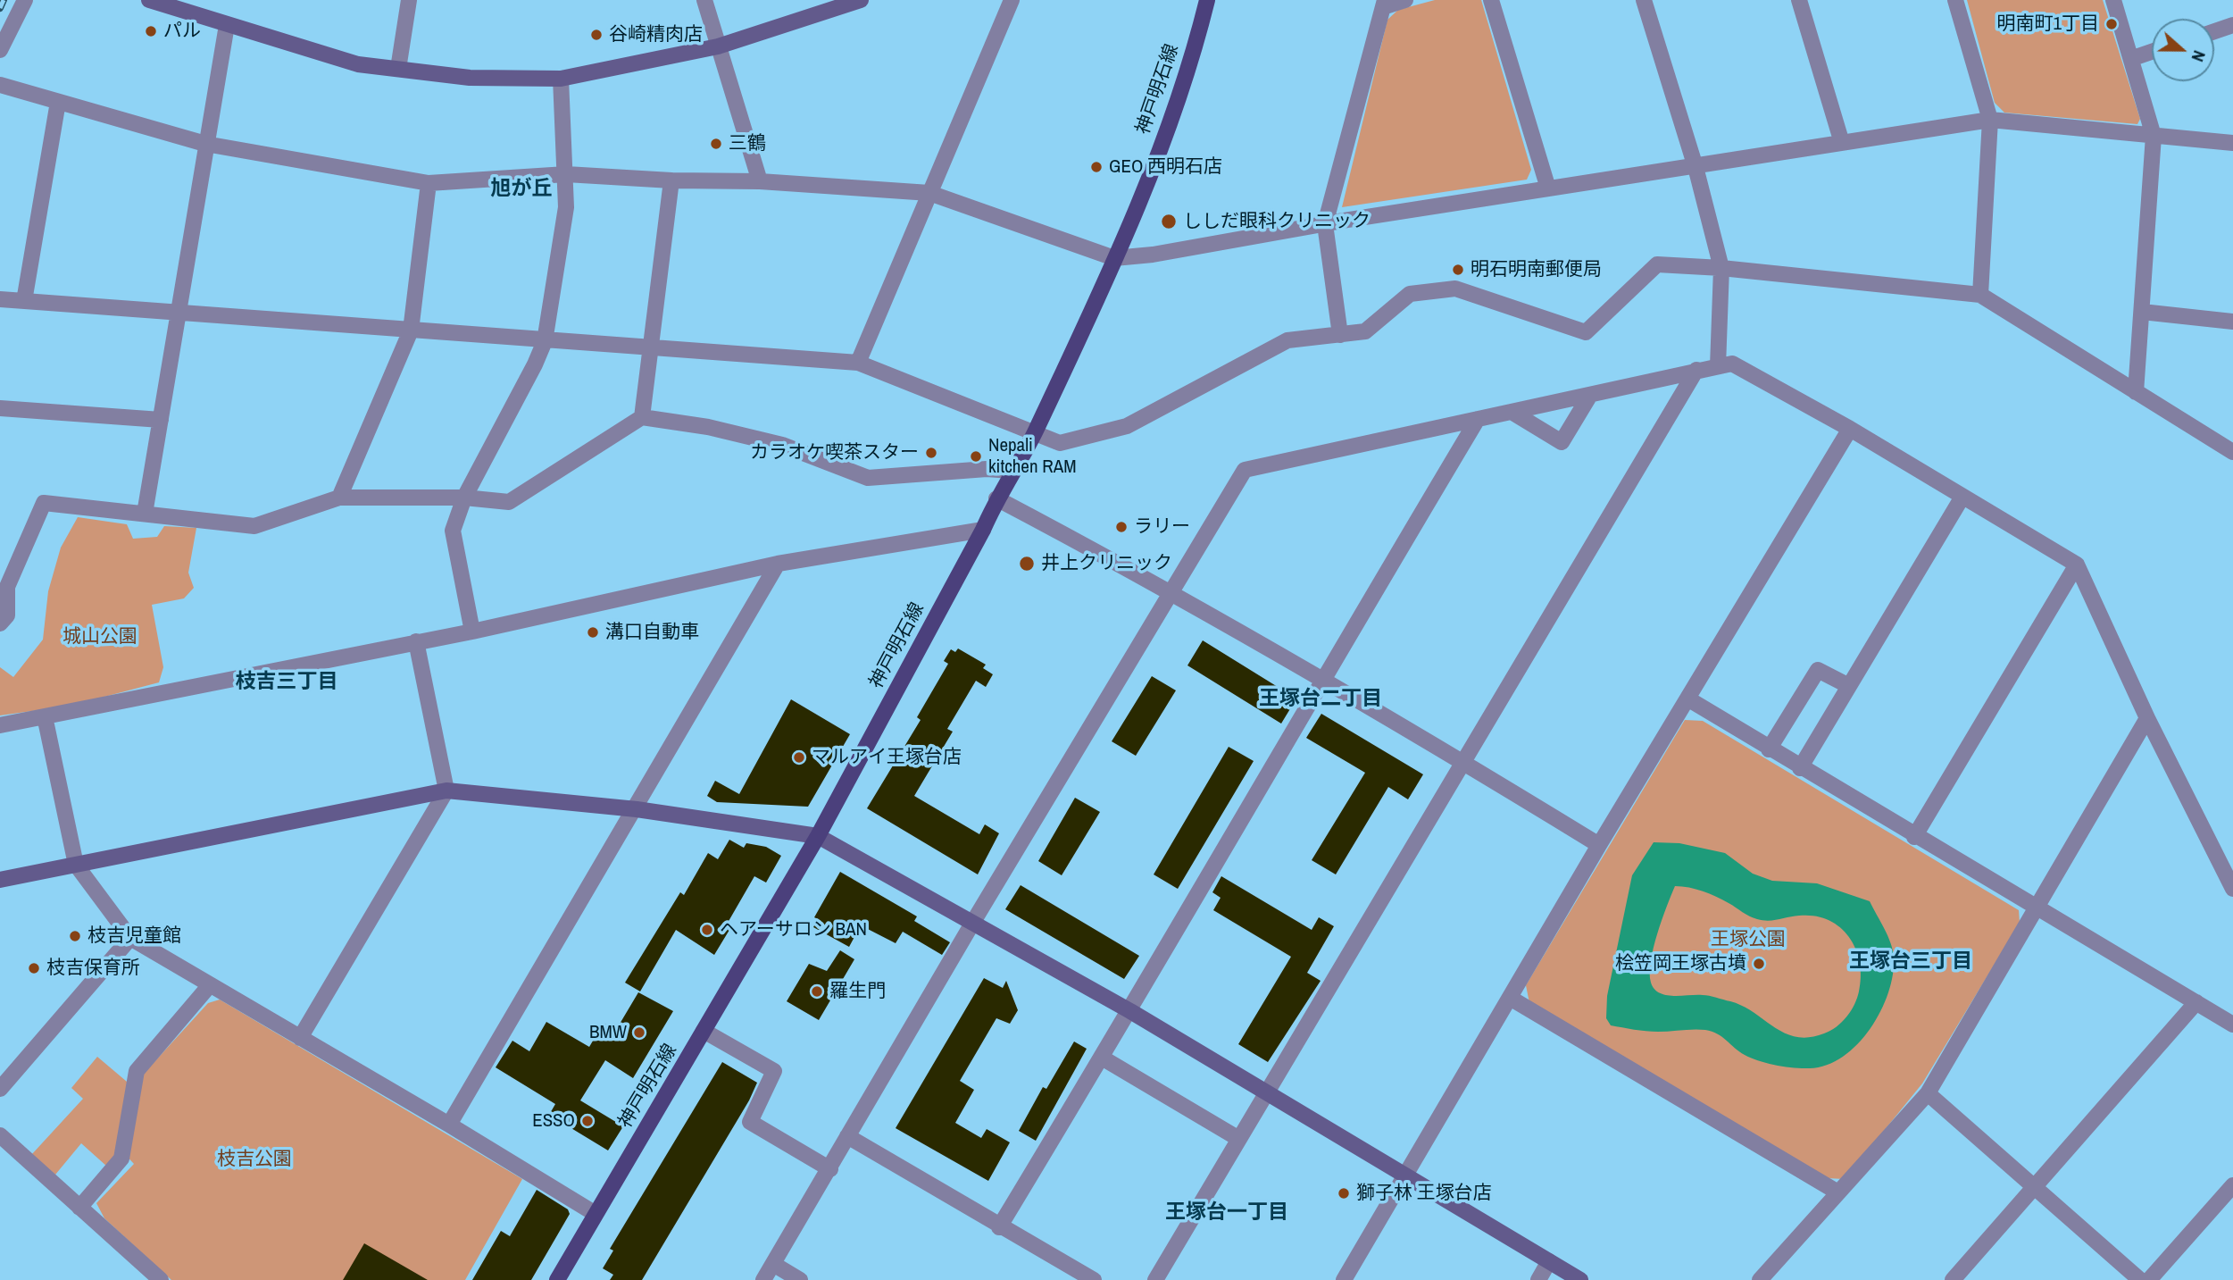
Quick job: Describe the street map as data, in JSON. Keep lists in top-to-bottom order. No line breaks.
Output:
{"streets":{"main road":["神戸明石線"]},"districts":["旭が丘","枝吉三丁目","王塚台二丁目","王塚台三丁目","王塚台一丁目"],"parks":["城山公園","王塚公園","枝吉公園"],"places":["明南町1丁目","パル","谷崎精肉店","三鶴","GEO 西明石店","ししだ眼科クリニック","明石明南郵便局","カラオケ喫茶スター","Nepali kitchen RAM","ラリー","井上クリニック","溝口自動車","マルアイ王塚台店","ヘアーサロン BAN","枝吉児童館","桧笠岡王塚古墳","枝吉保育所","羅生門","BMW","ESSO","獅子林 王塚台店"],"north":"right"}
